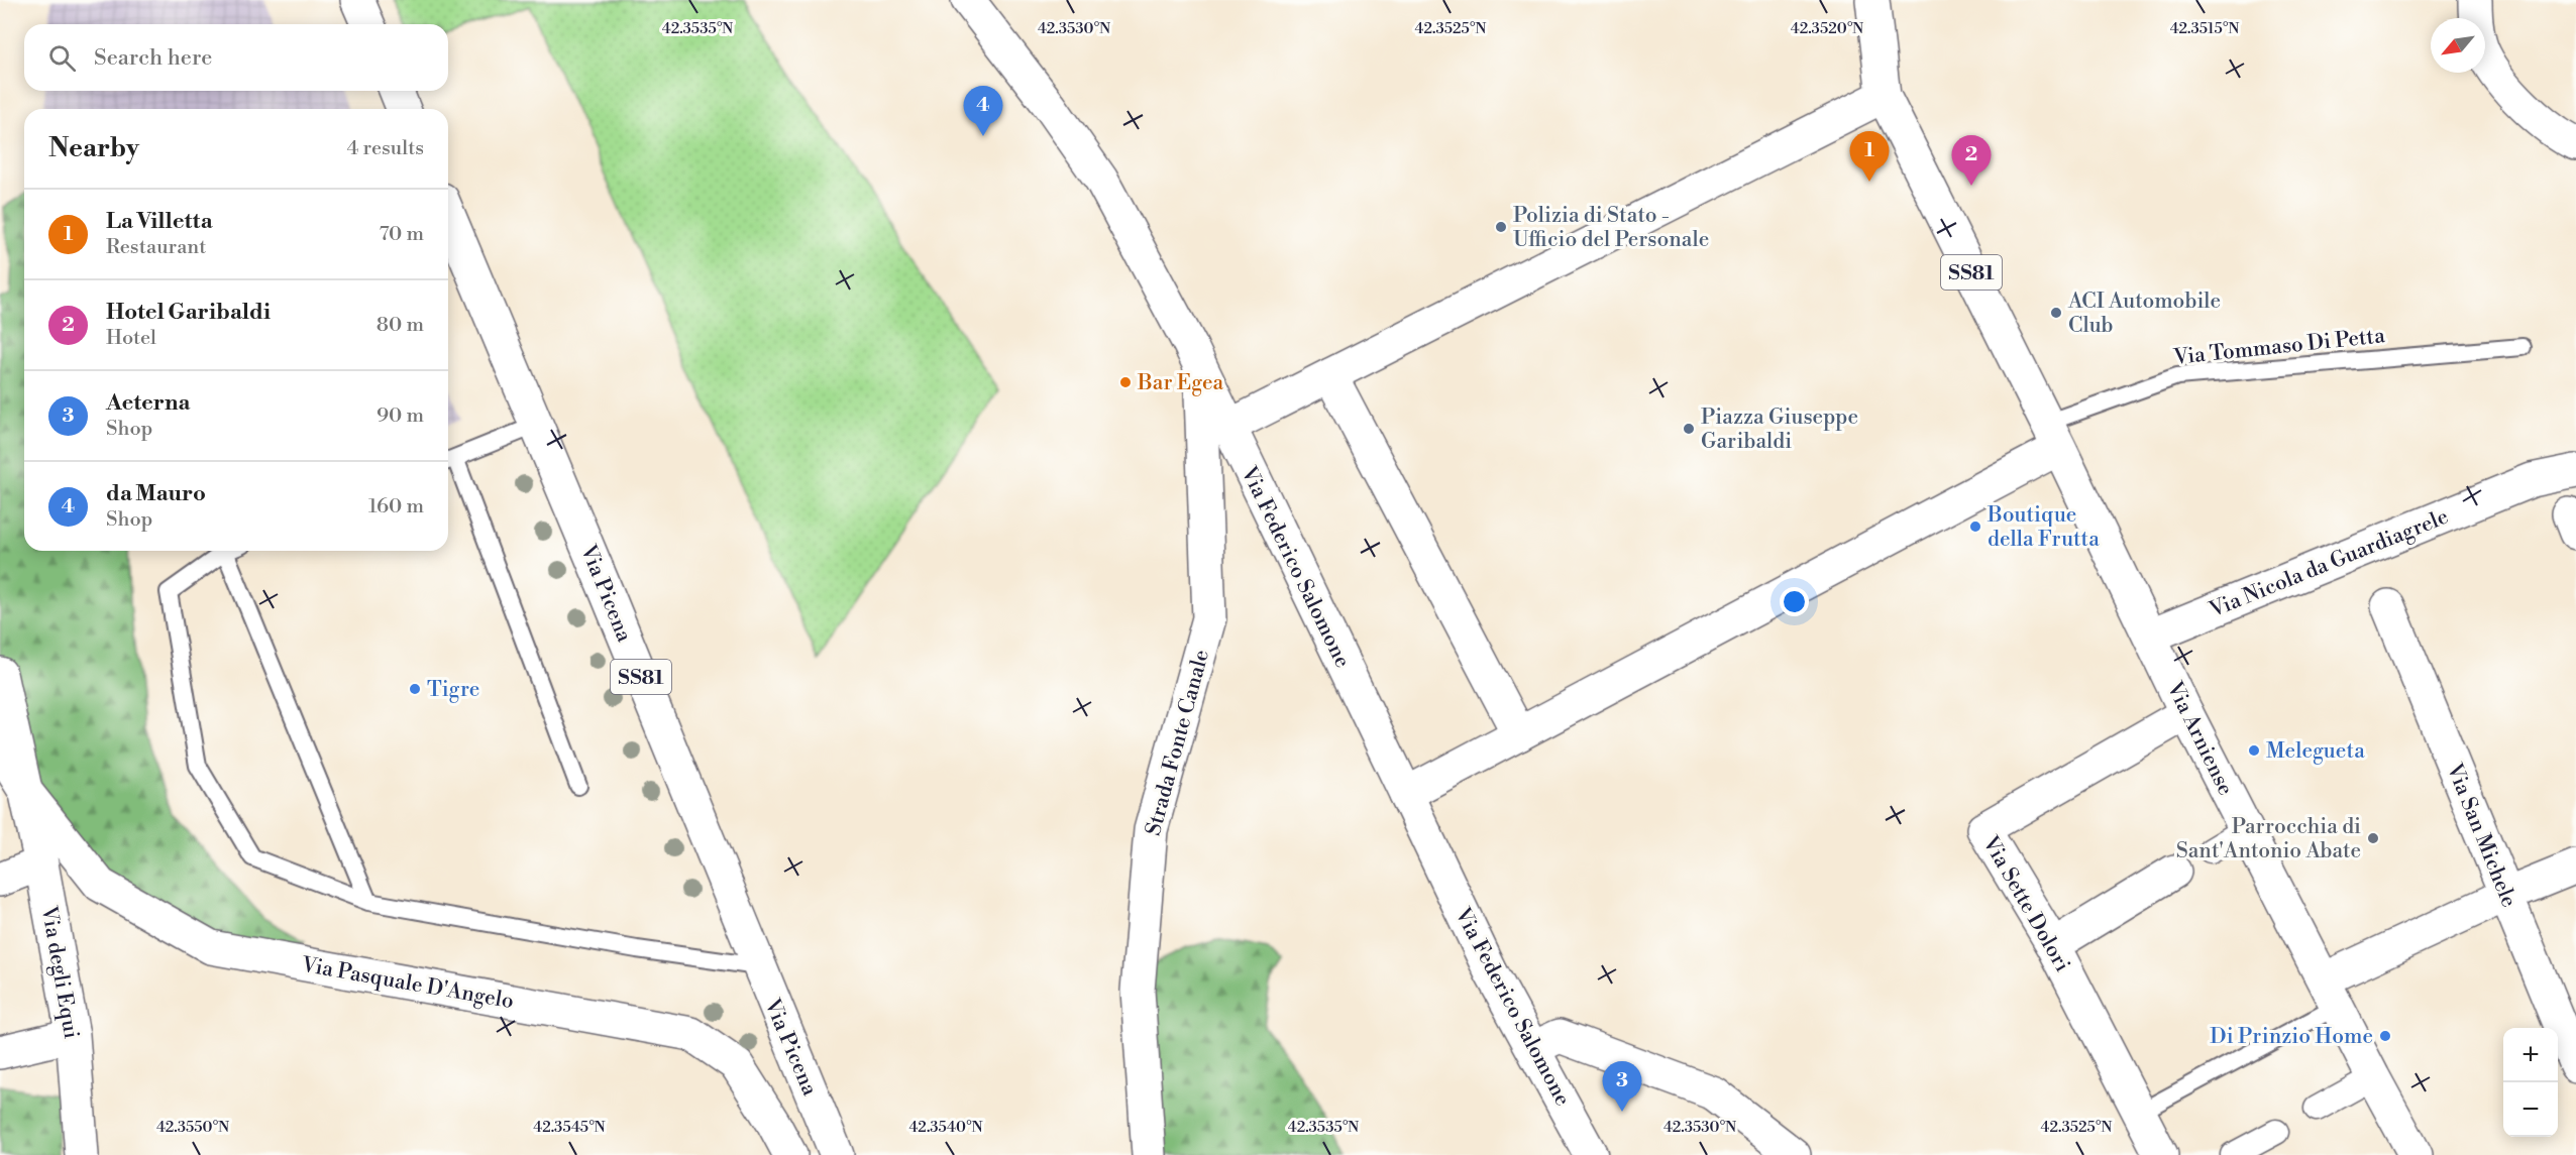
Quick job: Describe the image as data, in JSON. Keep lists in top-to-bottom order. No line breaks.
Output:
{"streets":{"street":["SS81","Via Nicola da Guardiagrele","Via Federico Salomone","Via Picena","Via Arniense","Strada Fonte Canale","Via San Michele","Via Sette Dolori","Via degli Equi","Via Pasquale D'Angelo"],"lane":["Via Tommaso Di Petta"]},"crossings":[["SS81","Via Tommaso Di Petta"],["SS81","Via Arniense"],["Via Tommaso Di Petta","Via Arniense"],["Via Nicola da Guardiagrele","Via Arniense"],["Via Federico Salomone","Strada Fonte Canale"],["Via Arniense","Via Sette Dolori"],["Via degli Equi","Via Pasquale D'Angelo"]],"places":["Polizia di Stato - Ufficio del Personale","ACI Automobile Club","Bar Egea","Piazza Giuseppe Garibaldi","Boutique della Frutta","Tigre","Melegueta","Parrocchia di Sant'Antonio Abate","Di Prinzio Home"],"north":"bottom left","page":{"search":"Search here","pins":["4","1","2","3"],"heading":["Nearby","4 results"],"list":[{"mark":"1","name":"La Villetta","note":"Restaurant","value":"70 m"},{"mark":"2","name":"Hotel Garibaldi","note":"Hotel","value":"80 m"},{"mark":"3","name":"Aeterna","note":"Shop","value":"90 m"},{"mark":"4","name":"da Mauro","note":"Shop","value":"160 m"}],"map_buttons":["+","−"]},"coordinates":["42.3535°N","42.3530°N","42.3525°N","42.3520°N","42.3515°N","42.3550°N","42.3545°N","42.3540°N"]}
